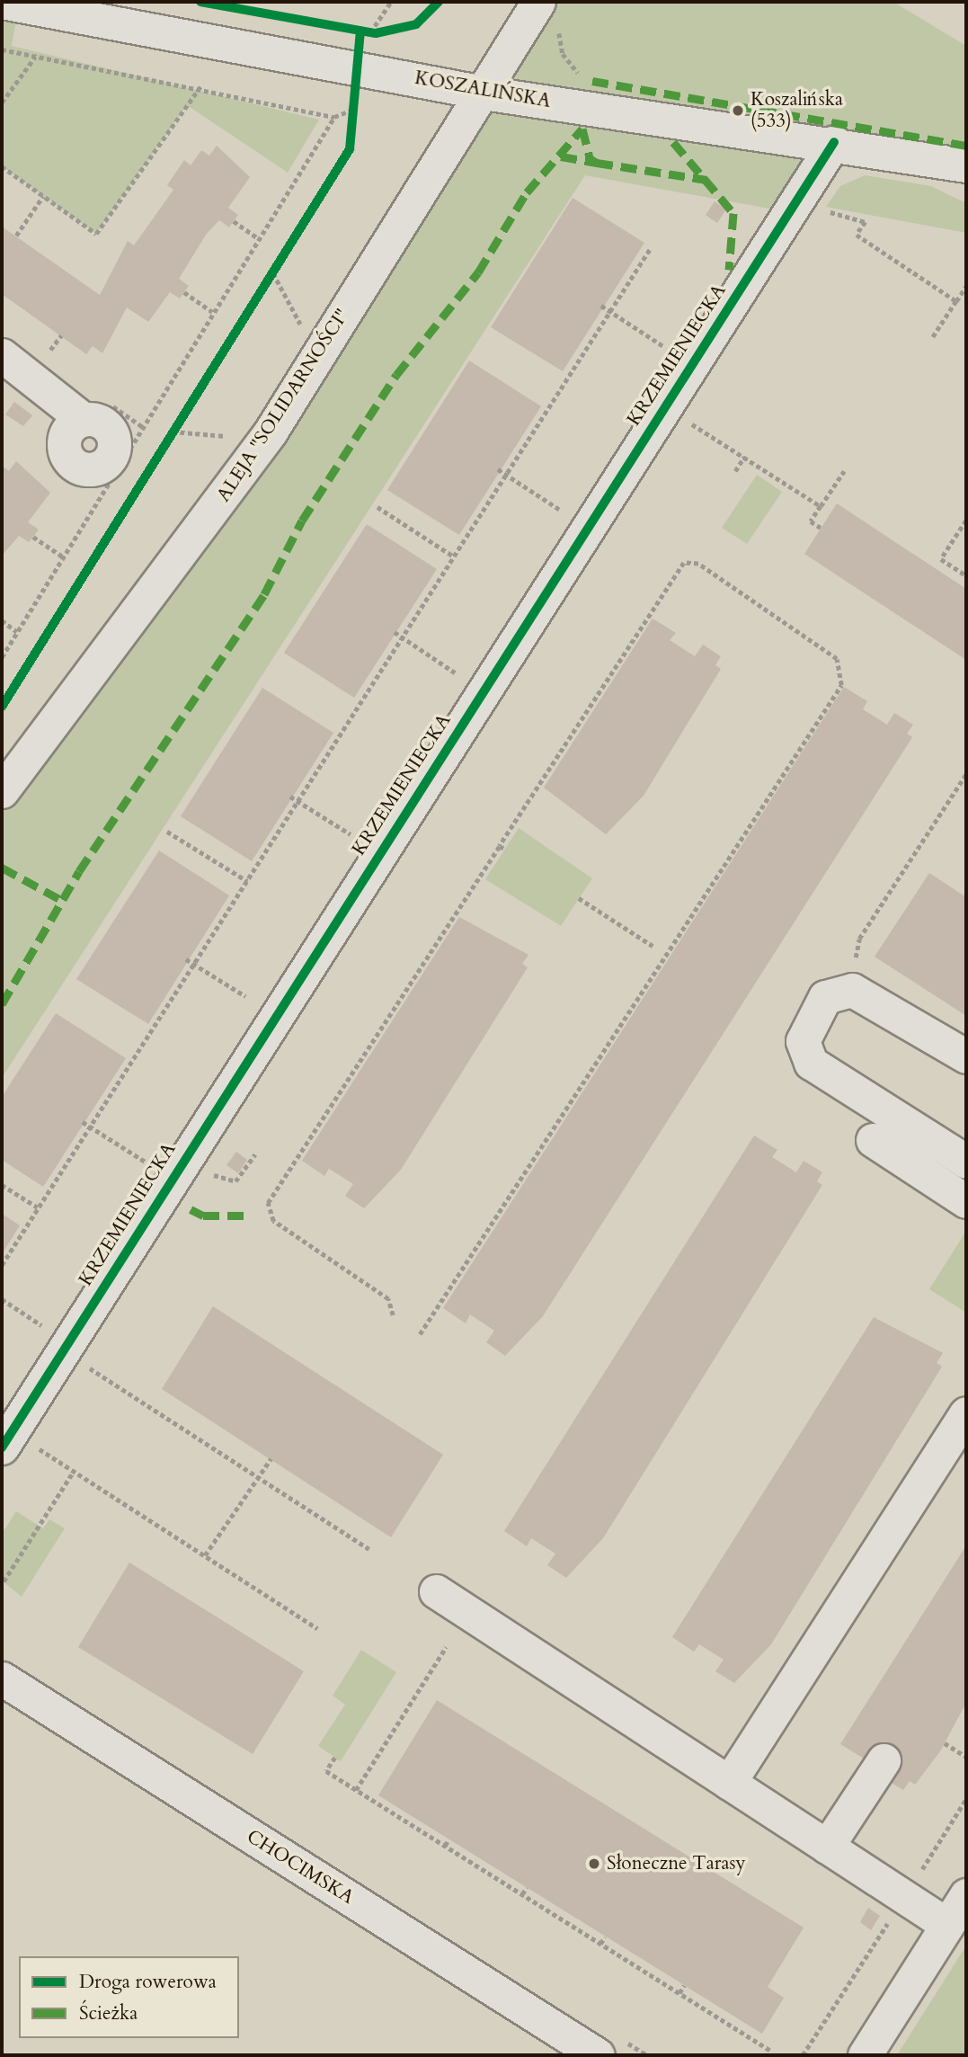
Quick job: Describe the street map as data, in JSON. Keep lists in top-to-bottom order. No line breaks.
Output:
{"streets":{"street":["KOSZALIŃSKA","KRZEMIENIECKA","ALEJA \"SOLIDARNOŚCI\"","CHOCIMSKA"]},"crossings":[["KOSZALIŃSKA","KRZEMIENIECKA"],["KOSZALIŃSKA","ALEJA \"SOLIDARNOŚCI\""]],"places":["Koszalińska (533)","Słoneczne Tarasy"],"legend":["Droga rowerowa","Ścieżka"]}
